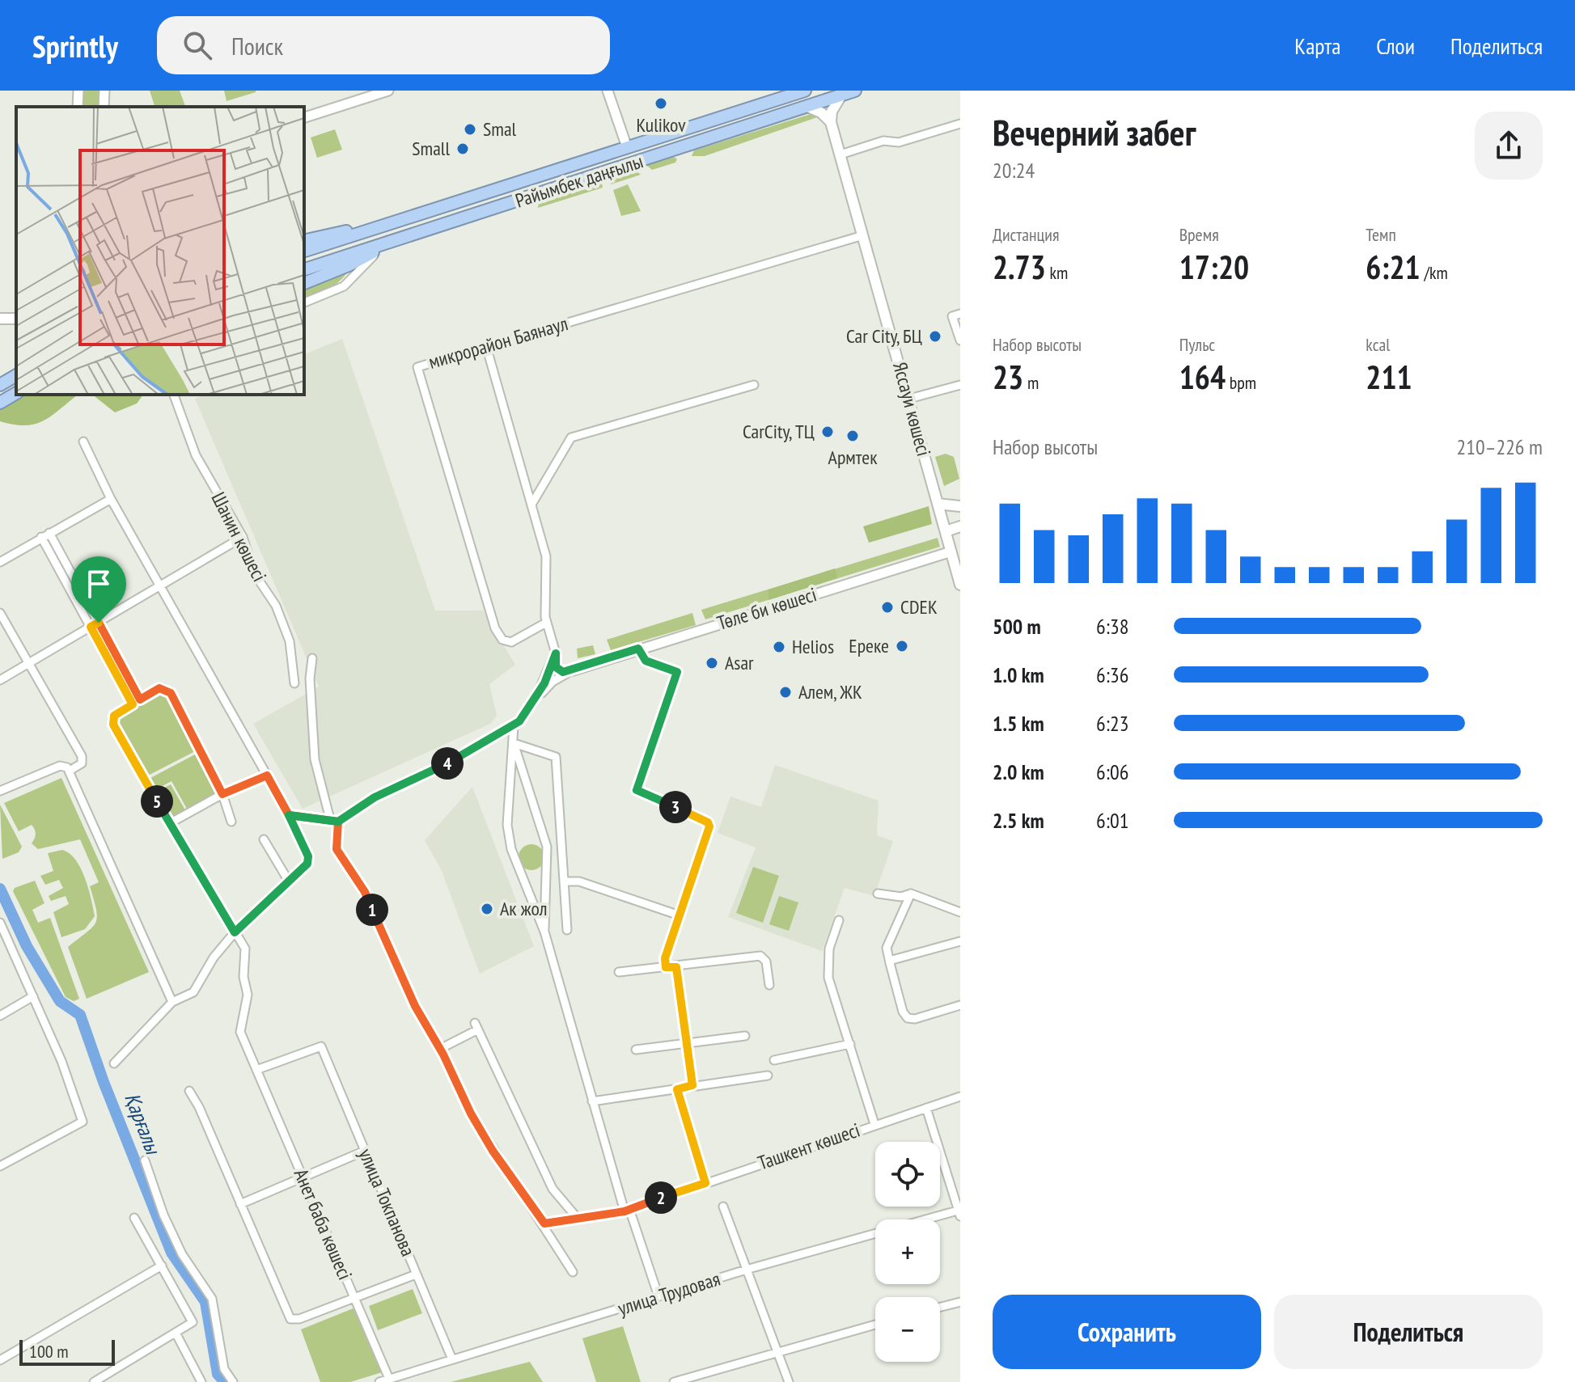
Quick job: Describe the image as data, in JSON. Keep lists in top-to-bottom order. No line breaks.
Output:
{"streets":{"highway":["Райымбек даңғылы"],"main road":["Яссауи көшесі"],"street":["микрорайон Баянаул","Шанин көшесі","Төле би көшесі","Ташкент көшесі","улица Токпанова","Анет баба көшесі","улица Трудовая"]},"crossings":[["микрорайон Баянаул","Яссауи көшесі"],["Яссауи көшесі","Төле би көшесі"],["улица Токпанова","Анет баба көшесі"],["улица Токпанова","улица Трудовая"],["Анет баба көшесі","улица Трудовая"]],"water":["Қарғалы"],"places":["Kulikov","Smal","Small","Car City, БЦ","CarCity, ТЦ","Армтек","CDEK","Ереке","Helios","Asar","Алем, ЖК","Ак жол"],"scale_bar":"100 m","page":{"header":"Sprintly","search":"Поиск","nav":["Карта","Слои","Поделиться"],"heading":["Вечерний забег","20:24"],"stats":[["Дистанция","2.73 km"],["Время","17:20"],["Темп","6:21 /km"],["Набор высоты","23 m"],["Пульс","164 bpm"],["kcal","211"]],"chart":["Набор высоты","210–226 m"],"list":[{"name":"500 m","note":"6:38"},{"name":"1.0 km","note":"6:36"},{"name":"1.5 km","note":"6:23"},{"name":"2.0 km","note":"6:06"},{"name":"2.5 km","note":"6:01"}],"pins":["4","5","3","1","2"],"map_buttons":["+","−"],"buttons":["Сохранить","Поделиться"],"scale":"100 m"}}
